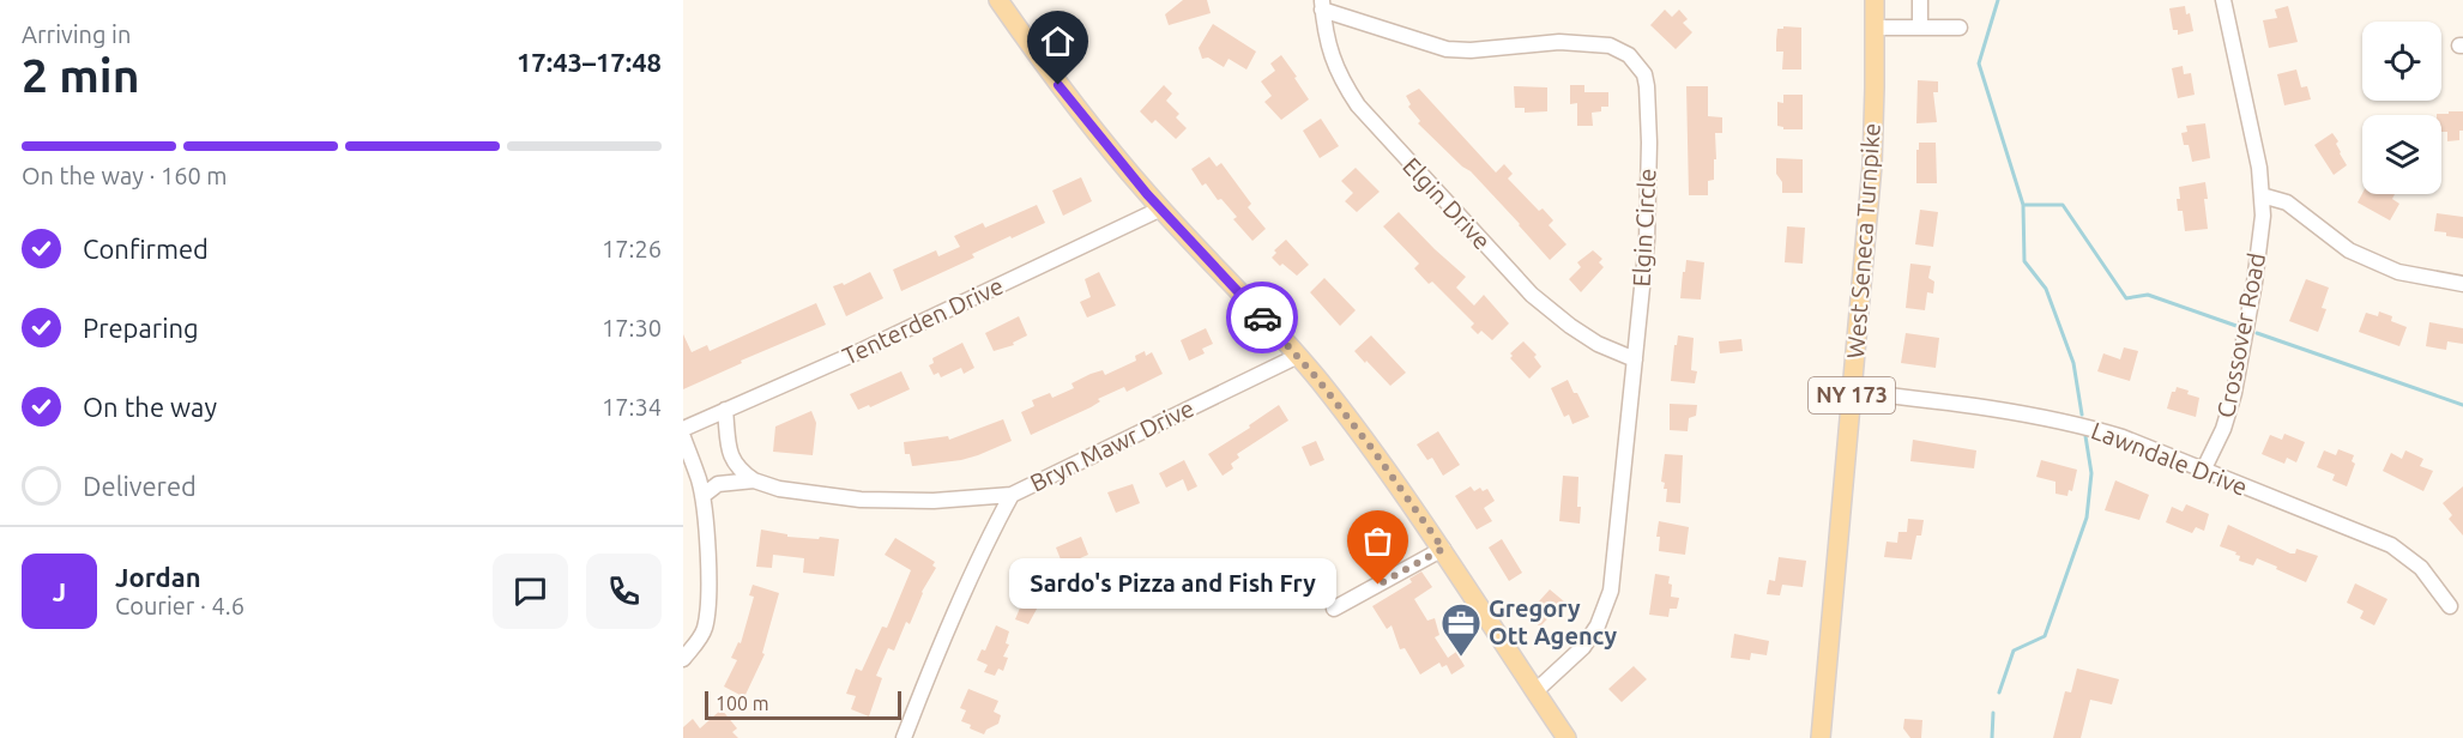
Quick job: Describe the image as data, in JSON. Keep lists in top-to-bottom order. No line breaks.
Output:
{"streets":{"main road":["West Seneca Turnpike","NY 173"],"street":["Elgin Drive","Elgin Circle","Tenterden Drive","Crossover Road","Bryn Mawr Drive","Lawndale Drive"]},"crossings":[["Elgin Drive","Elgin Circle"],["West Seneca Turnpike","Lawndale Drive"],["Crossover Road","Lawndale Drive"]],"places":{"other":["Sardo's Pizza and Fish Fry"],"office":["Gregory Ott Agency"]},"scale_bar":"100 m","page":{"heading":["2 min","Arriving in","17:43–17:48"],"panel":["Jordan","Courier · 4.6"],"bar":"On the way · 160 m","list":[["Confirmed","17:26"],["Preparing","17:30"],["On the way","17:34"],"Delivered"],"round":"J","bubble":"Sardo's Pizza and Fish Fry","scale":"100 m"}}
